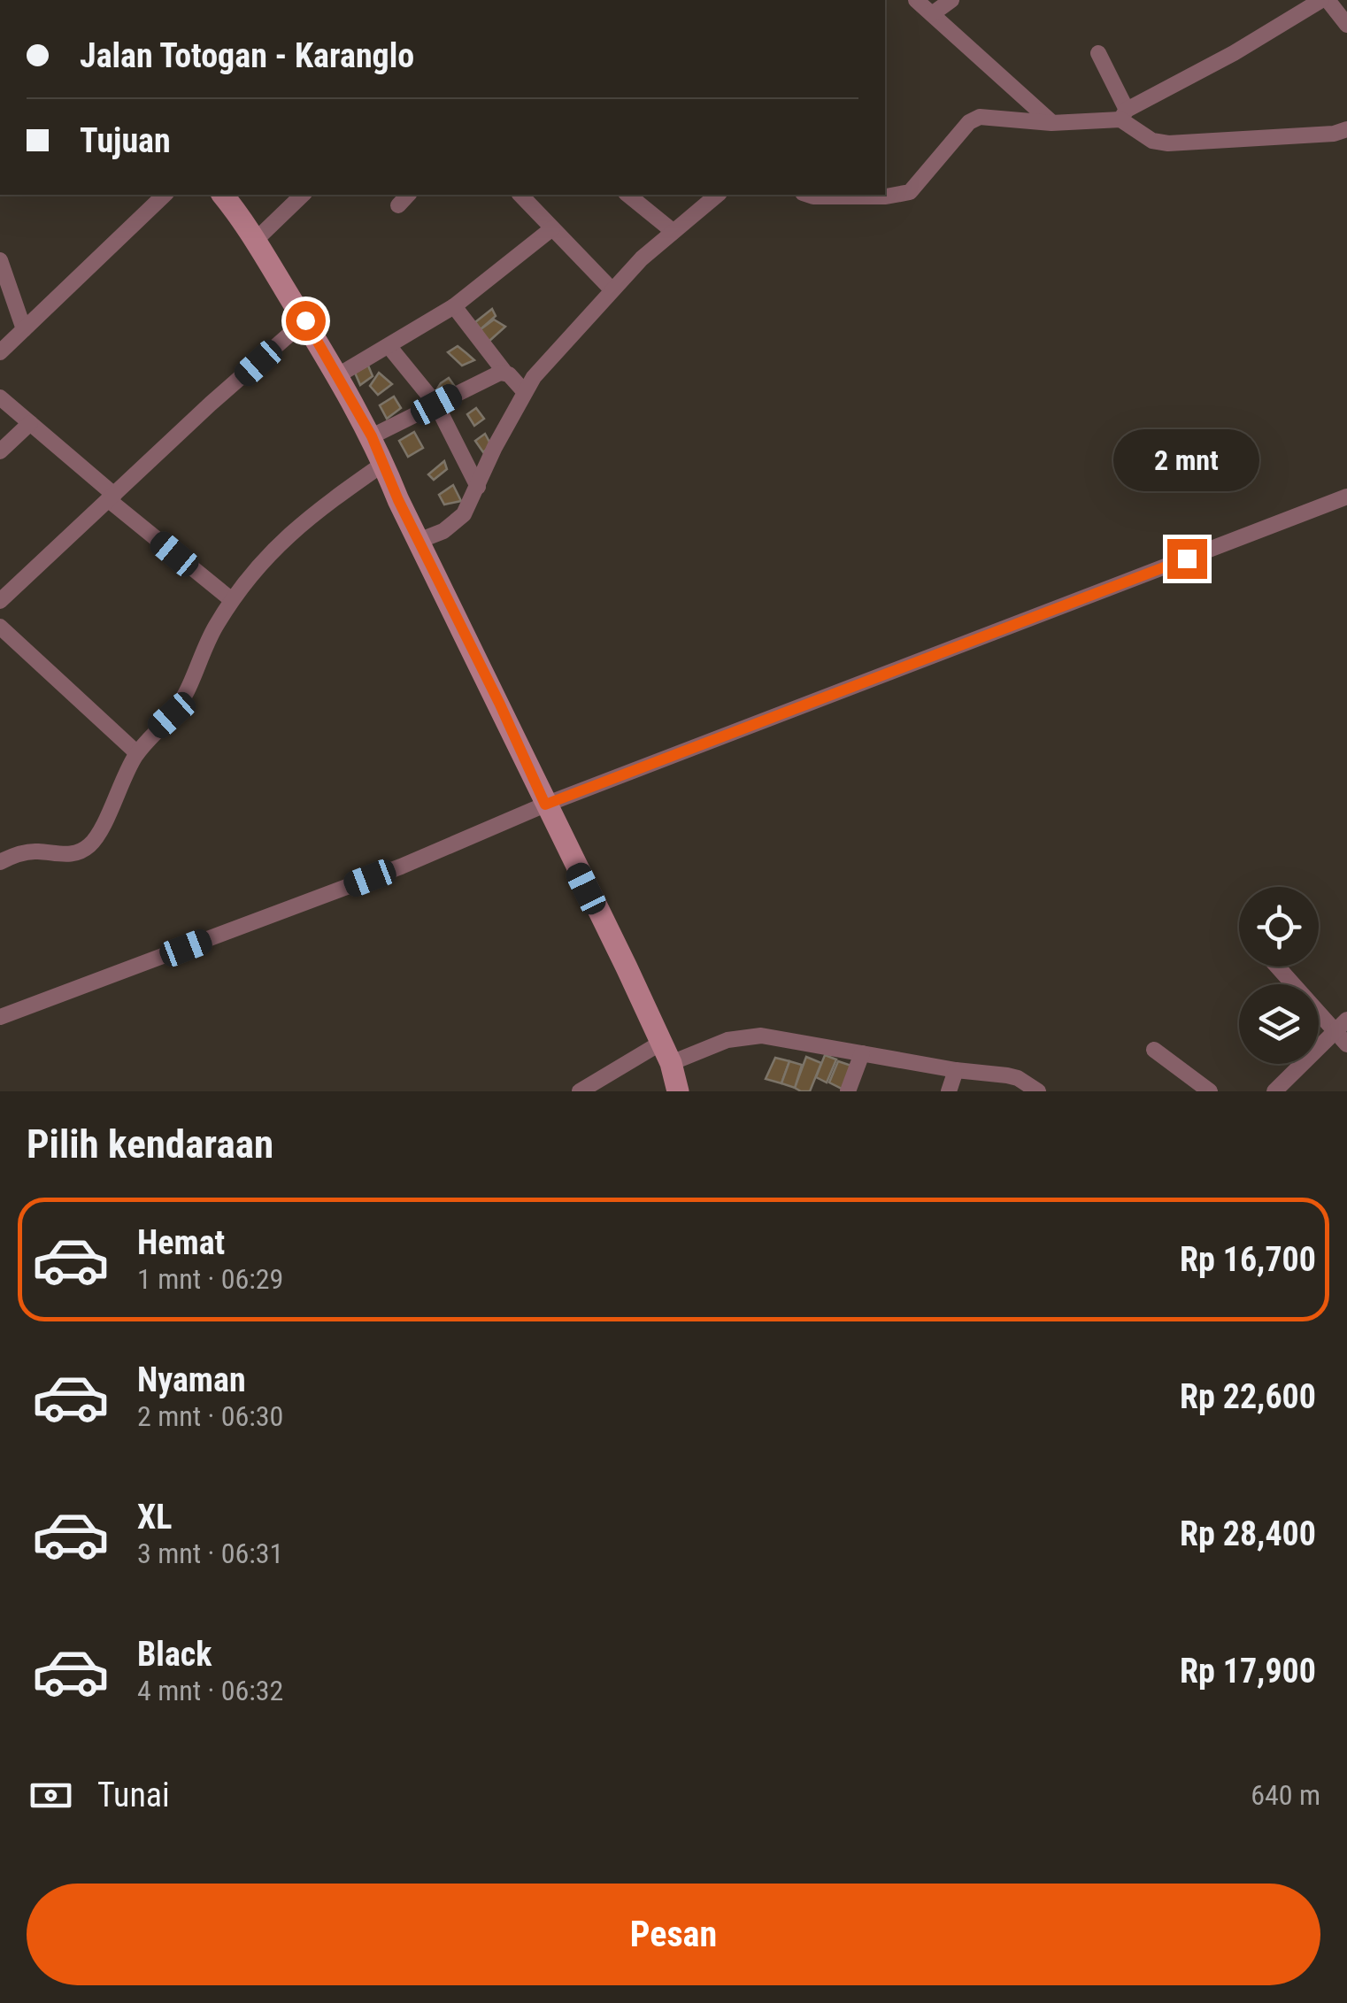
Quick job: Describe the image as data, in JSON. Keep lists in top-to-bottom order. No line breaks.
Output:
{"page":{"banner":["Jalan Totogan - Karanglo","Tujuan"],"bubble":"2 mnt","heading":"Pilih kendaraan","list":[{"name":"Hemat","note":"1 mnt · 06:29","value":"Rp 16,700"},{"name":"Nyaman","note":"2 mnt · 06:30","value":"Rp 22,600"},{"name":"XL","note":"3 mnt · 06:31","value":"Rp 28,400"},{"name":"Black","note":"4 mnt · 06:32","value":"Rp 17,900"}],"pay":["Tunai","640 m"],"buttons":"Pesan"}}
